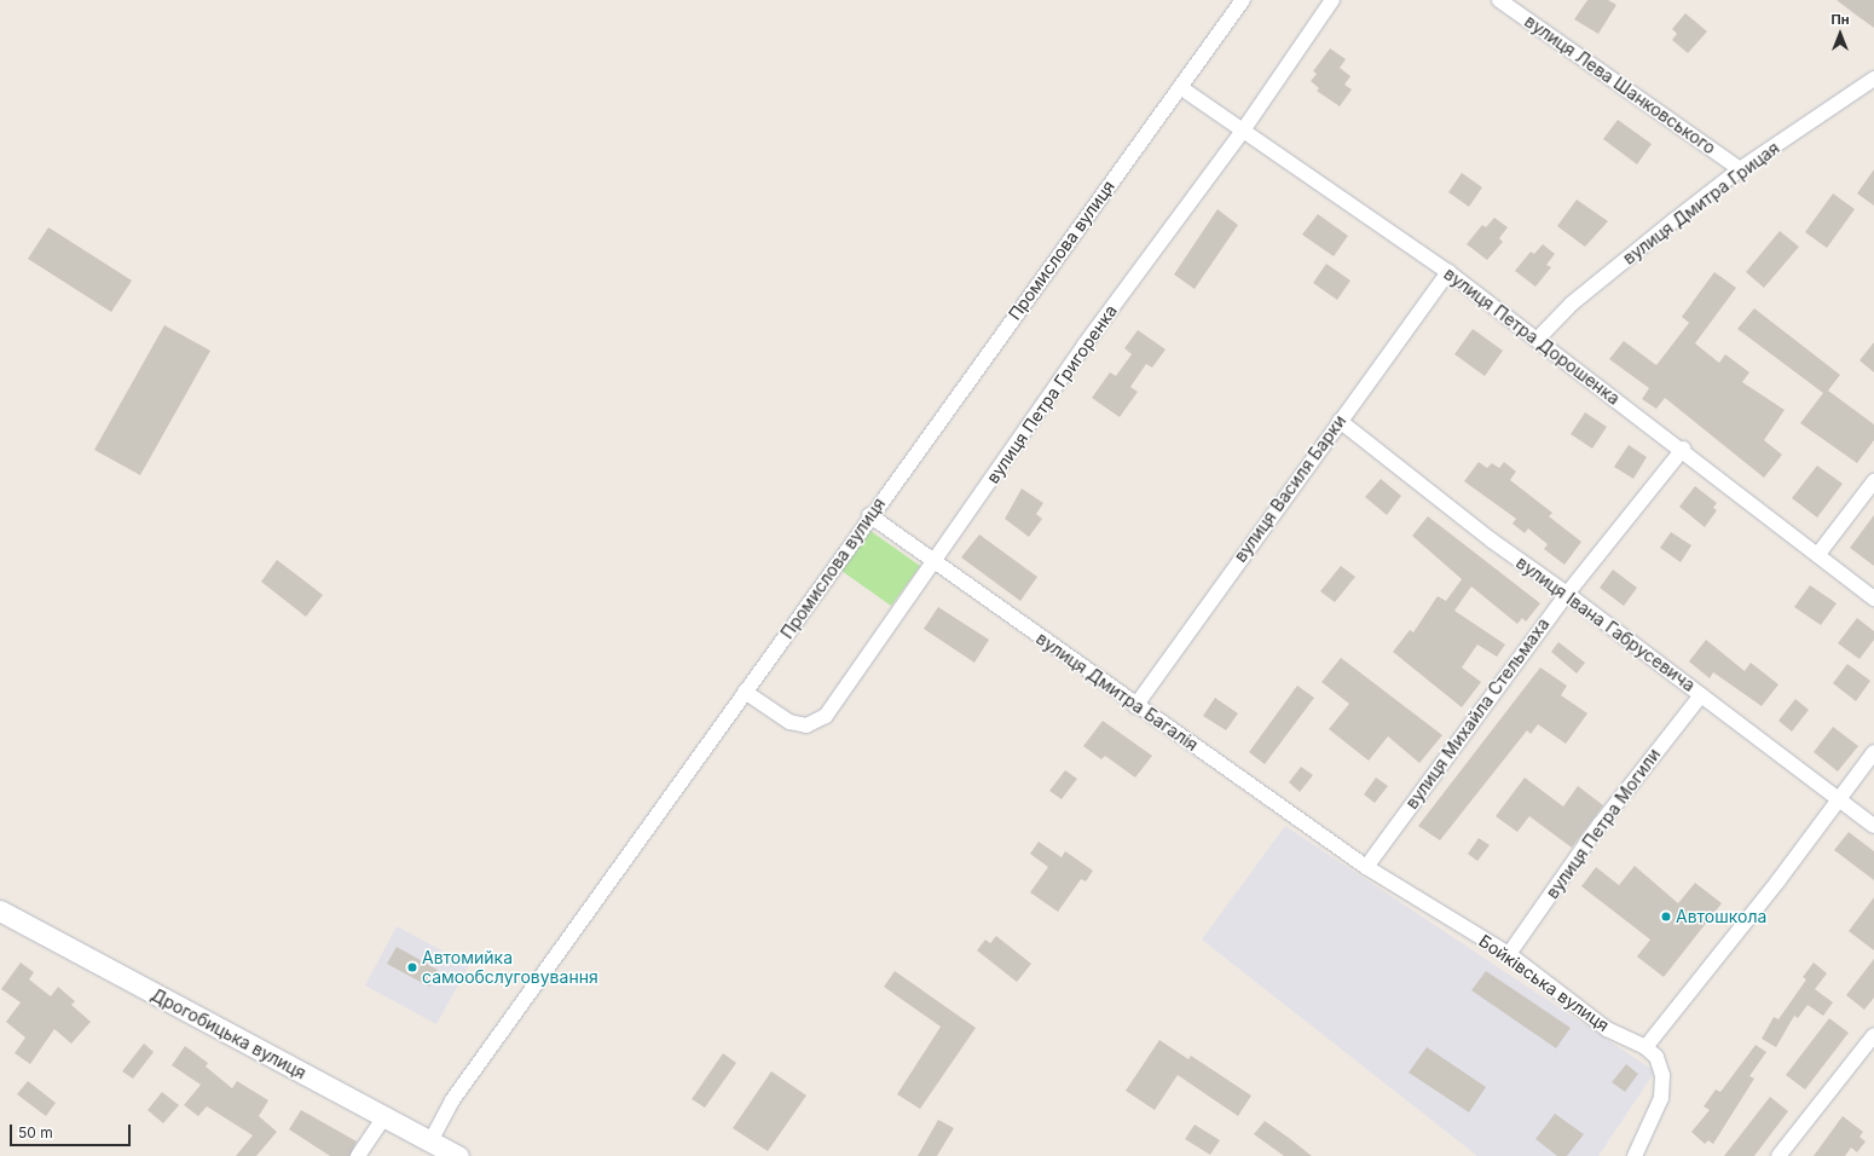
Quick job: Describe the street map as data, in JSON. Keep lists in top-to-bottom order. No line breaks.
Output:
{"streets":{"main road":["Дрогобицька вулиця"],"street":["вулиця Лева Шанковського","вулиця Дмитра Грицая","Промислова вулиця","вулиця Петра Дорошенка","вулиця Петра Григоренка","вулиця Василя Барки","вулиця Івана Габрусевича","вулиця Дмитра Багалія","вулиця Михайла Стельмаха","вулиця Петра Могили","Бойківська вулиця"]},"crossings":[["вулиця Лева Шанковського","вулиця Дмитра Грицая"],["вулиця Дмитра Грицая","вулиця Петра Дорошенка"],["Промислова вулиця","вулиця Петра Дорошенка"],["Промислова вулиця","вулиця Петра Григоренка"],["Промислова вулиця","вулиця Дмитра Багалія"],["Промислова вулиця","Дрогобицька вулиця"],["вулиця Петра Дорошенка","вулиця Петра Григоренка"],["вулиця Петра Дорошенка","вулиця Василя Барки"],["вулиця Петра Дорошенка","вулиця Михайла Стельмаха"],["вулиця Петра Григоренка","вулиця Дмитра Багалія"],["вулиця Василя Барки","вулиця Івана Габрусевича"],["вулиця Василя Барки","вулиця Дмитра Багалія"],["вулиця Івана Габрусевича","вулиця Михайла Стельмаха"],["вулиця Івана Габрусевича","вулиця Петра Могили"],["вулиця Дмитра Багалія","вулиця Михайла Стельмаха"],["вулиця Дмитра Багалія","Бойківська вулиця"],["вулиця Михайла Стельмаха","Бойківська вулиця"],["вулиця Петра Могили","Бойківська вулиця"]],"places":["Автошкола","Автомийка самообслуговування"],"scale_bar":"50 m","north":"top"}
